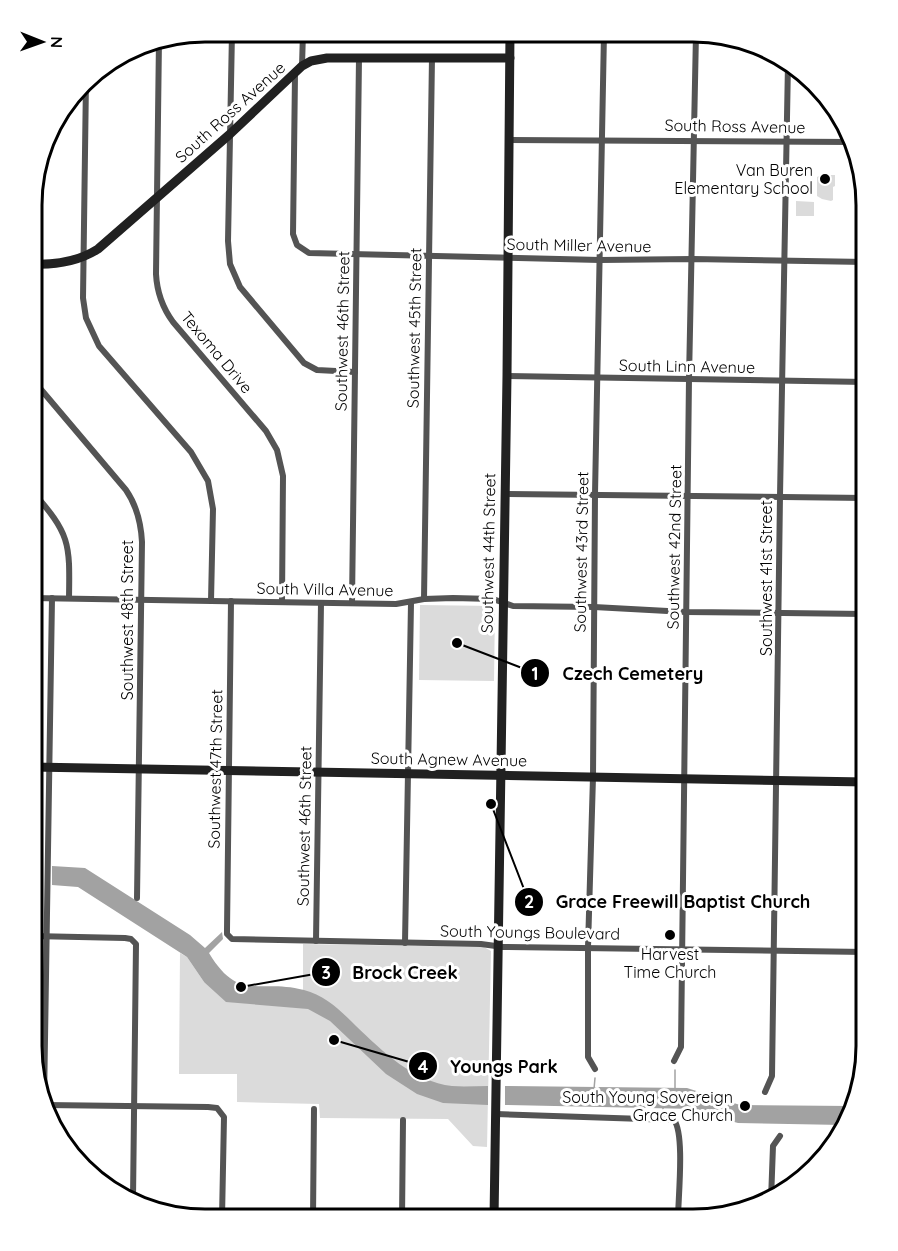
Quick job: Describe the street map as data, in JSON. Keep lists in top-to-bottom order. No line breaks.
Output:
{"streets":{"street":["South Ross Avenue","South Miller Avenue","Southwest 45th Street","Southwest 46th Street","Texoma Drive","South Linn Avenue","Southwest 42nd Street","Southwest 43rd Street","Southwest 44th Street","Southwest 41st Street","South Villa Avenue","Southwest 48th Street","South Agnew Avenue","Southwest 47th Street","South Youngs Boulevard"]},"crossings":[["South Ross Avenue","South Miller Avenue"],["South Ross Avenue","Southwest 45th Street"],["South Ross Avenue","Southwest 46th Street"],["South Ross Avenue","Texoma Drive"],["South Ross Avenue","Southwest 42nd Street"],["South Ross Avenue","Southwest 43rd Street"],["South Ross Avenue","Southwest 44th Street"],["South Ross Avenue","Southwest 41st Street"],["South Miller Avenue","Southwest 45th Street"],["South Miller Avenue","Southwest 46th Street"],["South Miller Avenue","Southwest 42nd Street"],["South Miller Avenue","Southwest 43rd Street"],["South Miller Avenue","Southwest 44th Street"],["South Miller Avenue","Southwest 41st Street"],["Southwest 45th Street","South Villa Avenue"],["Southwest 46th Street","South Villa Avenue"],["Southwest 46th Street","South Agnew Avenue"],["Southwest 46th Street","South Youngs Boulevard"],["Texoma Drive","South Villa Avenue"],["South Linn Avenue","Southwest 42nd Street"],["South Linn Avenue","Southwest 43rd Street"],["South Linn Avenue","Southwest 44th Street"],["South Linn Avenue","Southwest 41st Street"],["Southwest 42nd Street","South Villa Avenue"],["Southwest 42nd Street","South Agnew Avenue"],["Southwest 42nd Street","South Youngs Boulevard"],["Southwest 43rd Street","South Villa Avenue"],["Southwest 43rd Street","South Agnew Avenue"],["Southwest 43rd Street","South Youngs Boulevard"],["Southwest 44th Street","South Villa Avenue"],["Southwest 44th Street","South Agnew Avenue"],["Southwest 44th Street","South Youngs Boulevard"],["Southwest 41st Street","South Villa Avenue"],["Southwest 41st Street","South Agnew Avenue"],["Southwest 41st Street","South Youngs Boulevard"],["South Villa Avenue","Southwest 48th Street"],["South Villa Avenue","Southwest 47th Street"],["Southwest 48th Street","South Agnew Avenue"],["South Agnew Avenue","Southwest 47th Street"],["Southwest 47th Street","South Youngs Boulevard"]],"places":["Van Buren Elementary School","Czech Cemetery","Grace Freewill Baptist Church","Harvest Time Church","Brock Creek","Youngs Park","South Young Sovereign Grace Church"],"north":"right"}
